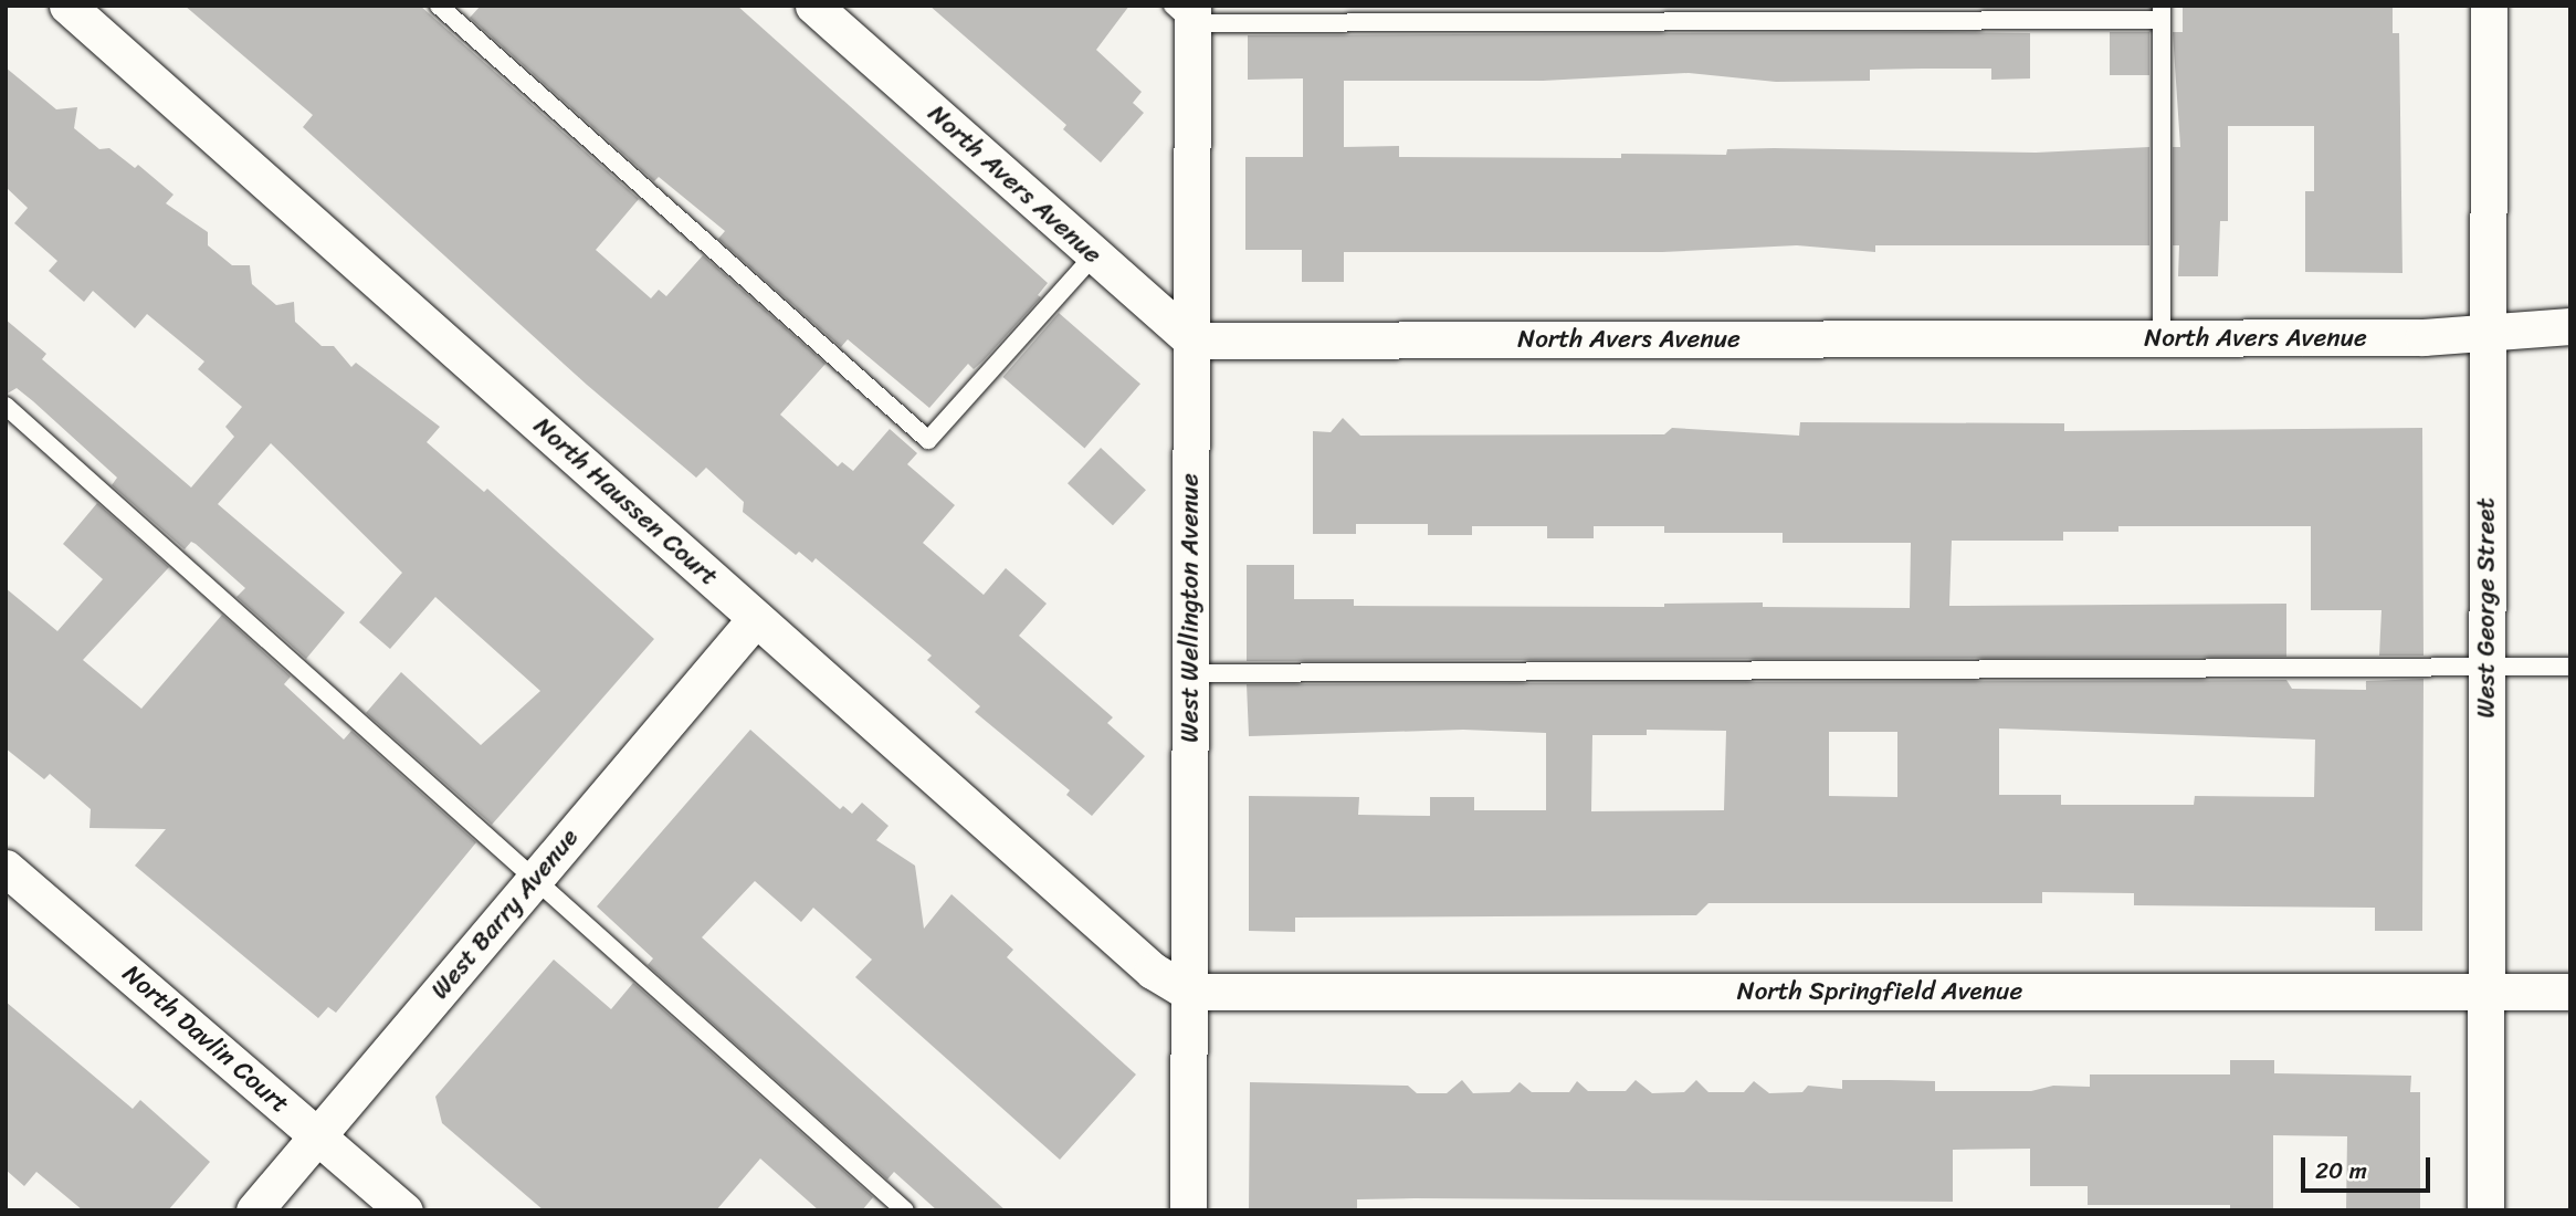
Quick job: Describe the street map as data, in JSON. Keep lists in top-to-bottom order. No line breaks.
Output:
{"streets":{"street":["North Avers Avenue","North Haussen Court","West Wellington Avenue","West George Street","West Barry Avenue","North Springfield Avenue","North Davlin Court"]},"crossings":[["North Avers Avenue","West Wellington Avenue"],["North Avers Avenue","West George Street"],["North Haussen Court","West Wellington Avenue"],["North Haussen Court","West Barry Avenue"],["North Haussen Court","North Springfield Avenue"],["West Wellington Avenue","North Springfield Avenue"],["West George Street","North Springfield Avenue"],["West Barry Avenue","North Davlin Court"]],"scale_bar":"20 m"}
